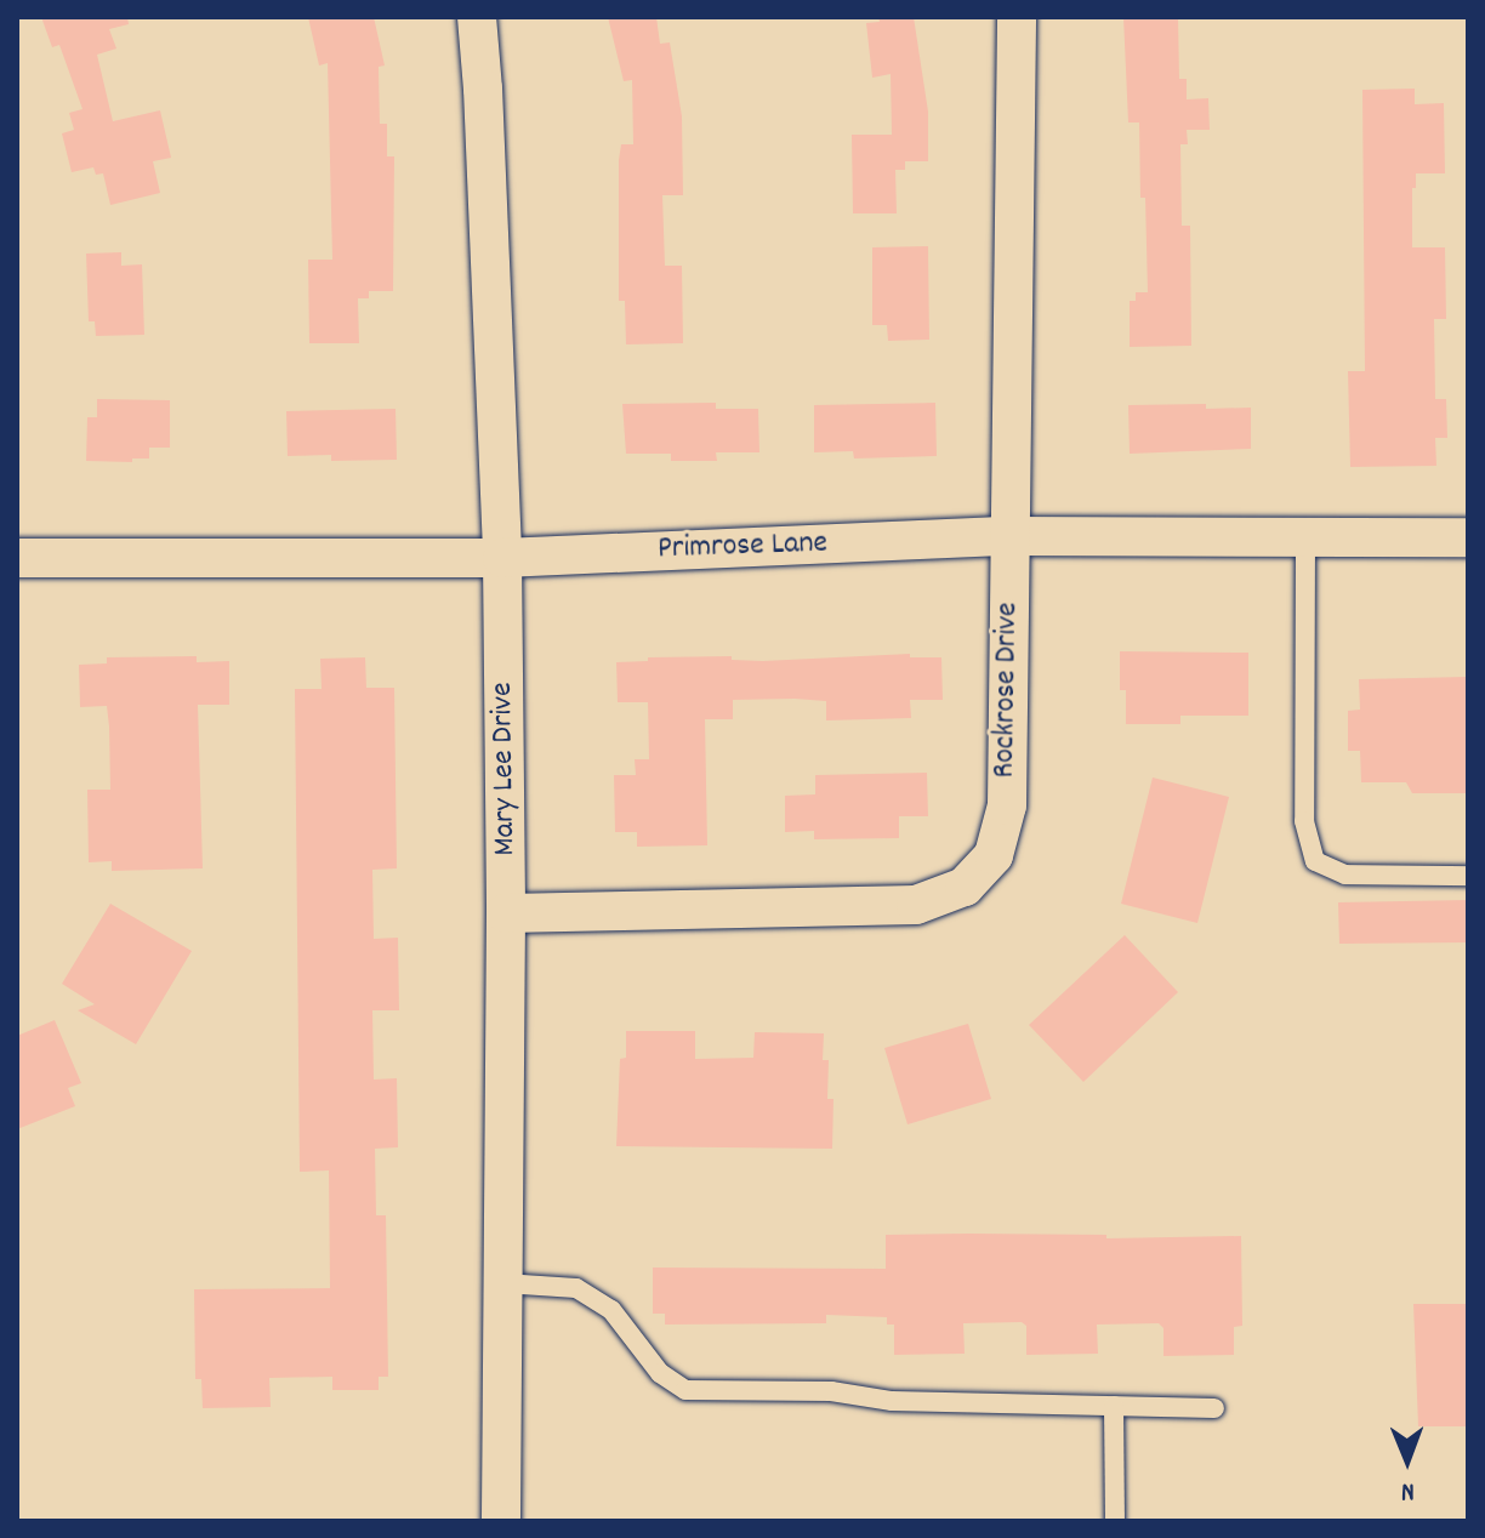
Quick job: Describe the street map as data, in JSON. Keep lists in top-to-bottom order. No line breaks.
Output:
{"streets":{"street":["Primrose Lane","Rockrose Drive","Mary Lee Drive"]},"crossings":[["Primrose Lane","Rockrose Drive"],["Primrose Lane","Mary Lee Drive"],["Rockrose Drive","Mary Lee Drive"]],"north":"bottom"}
